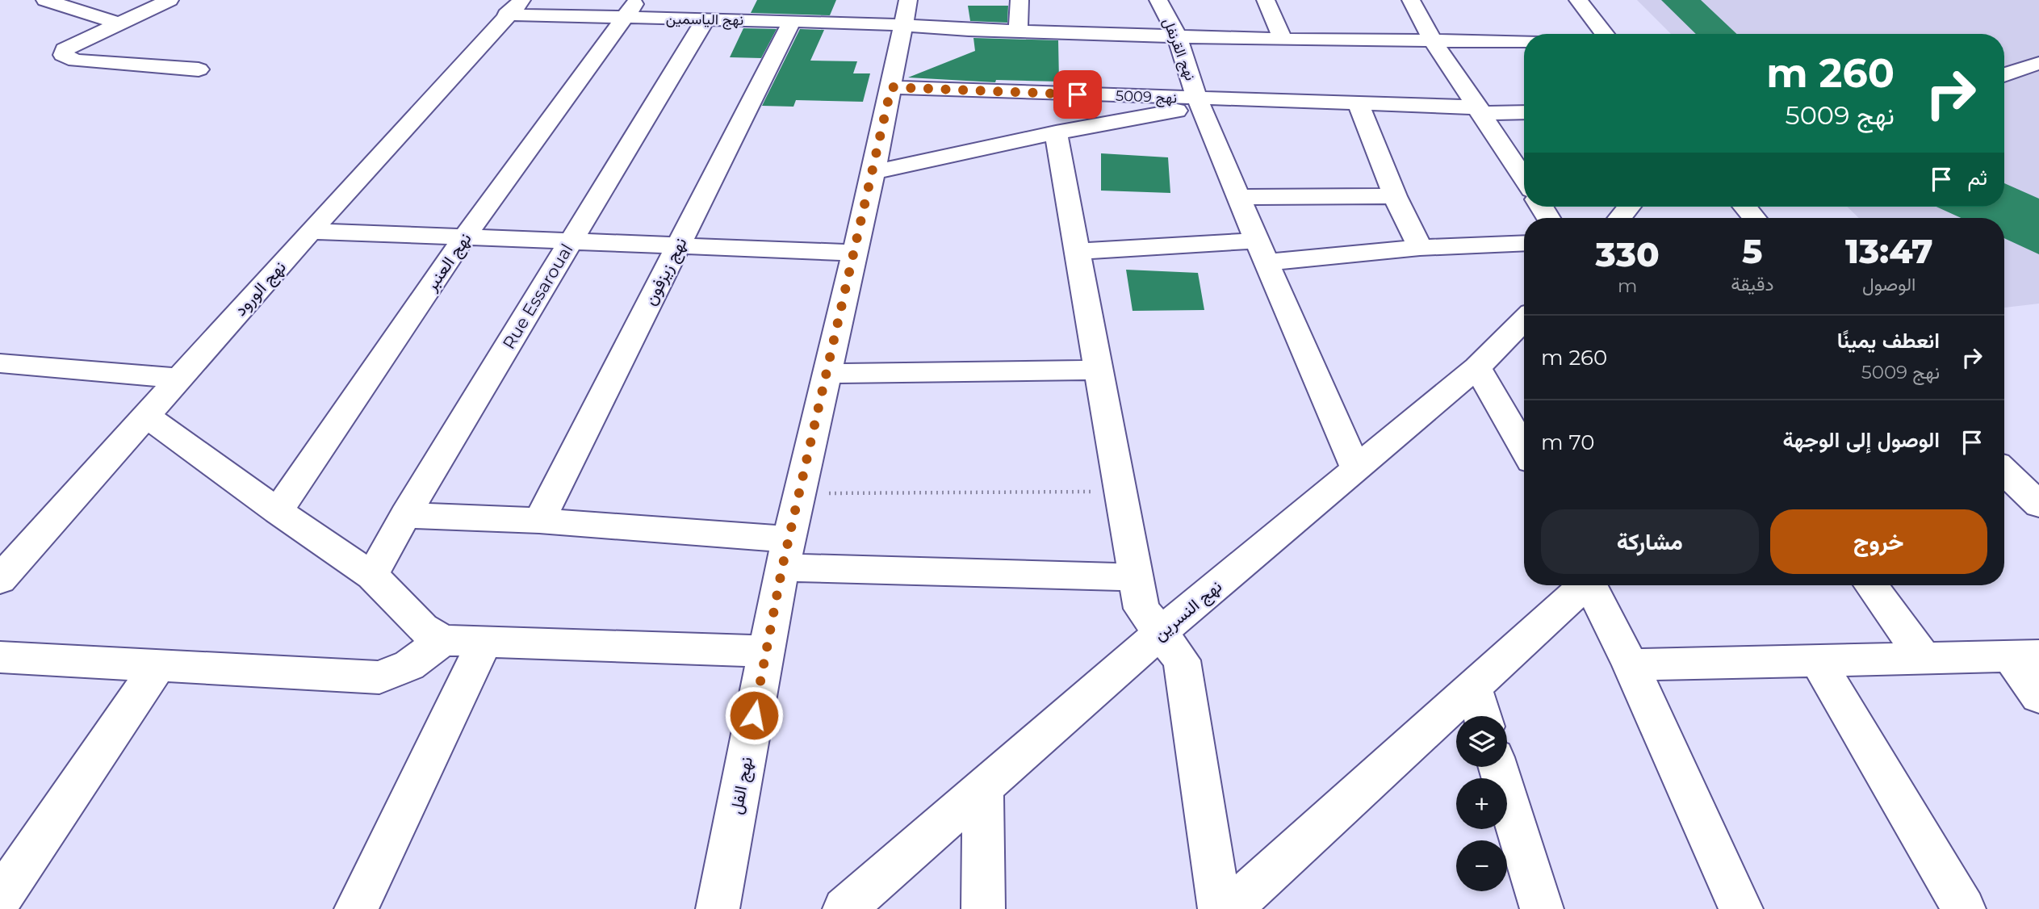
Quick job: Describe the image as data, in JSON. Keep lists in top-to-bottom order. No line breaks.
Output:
{"streets":{"street":["نهج الياسمين","نهج القرنفل","نهج 5009","نهج العنبر","نهج زيزفون","نهج الورود","Rue Essaroual","نهج النسرين","نهج الفل"]},"crossings":[["نهج الياسمين","نهج القرنفل"],["نهج الياسمين","نهج العنبر"],["نهج الياسمين","نهج زيزفون"],["نهج الياسمين","نهج الورود"],["نهج الياسمين","Rue Essaroual"],["نهج الياسمين","نهج الفل"],["نهج القرنفل","نهج 5009"],["نهج القرنفل","نهج النسرين"],["نهج 5009","نهج الفل"]],"page":{"turn":["260 m","نهج 5009"],"then":"ثم","eta":["13:47","الوصول","5","دقيقة","330","m"],"list":[{"name":"انعطف يمينًا","note":"نهج 5009","value":"260 m"},{"name":"الوصول إلى الوجهة","value":"70 m"}],"buttons":["خروج","مشاركة"],"map_buttons":["+","−"]}}
